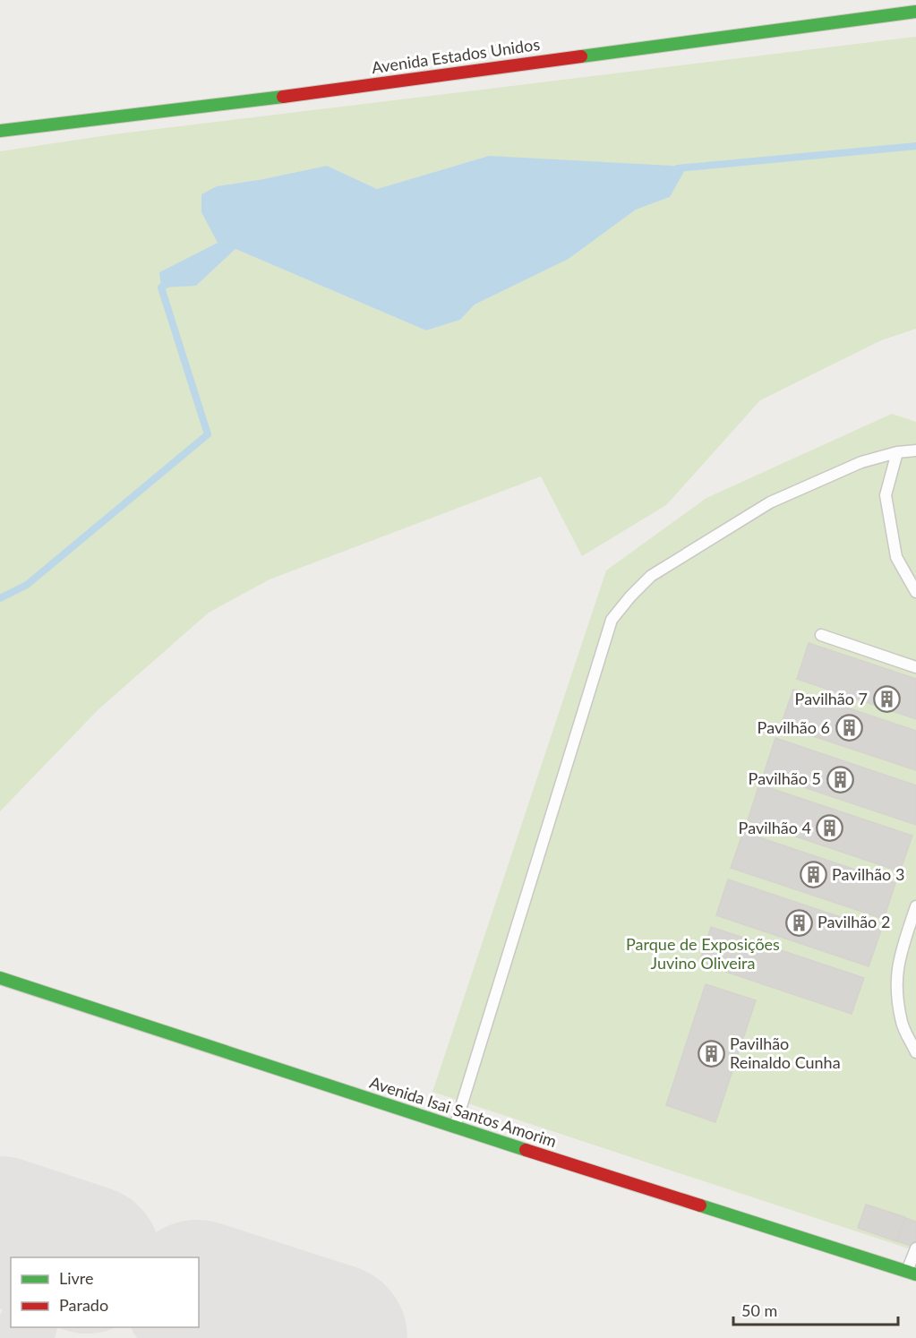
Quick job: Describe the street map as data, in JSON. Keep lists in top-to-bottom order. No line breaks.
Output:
{"streets":{"main road":["Avenida Estados Unidos","Avenida Isai Santos Amorim"]},"parks":["Parque de Exposições Juvino Oliveira"],"places":{"building":["Pavilhão 7","Pavilhão 6","Pavilhão 5","Pavilhão 4","Pavilhão 3","Pavilhão 2","Pavilhão Reinaldo Cunha"]},"legend":["Livre","Parado"],"scale_bar":"50 m"}
